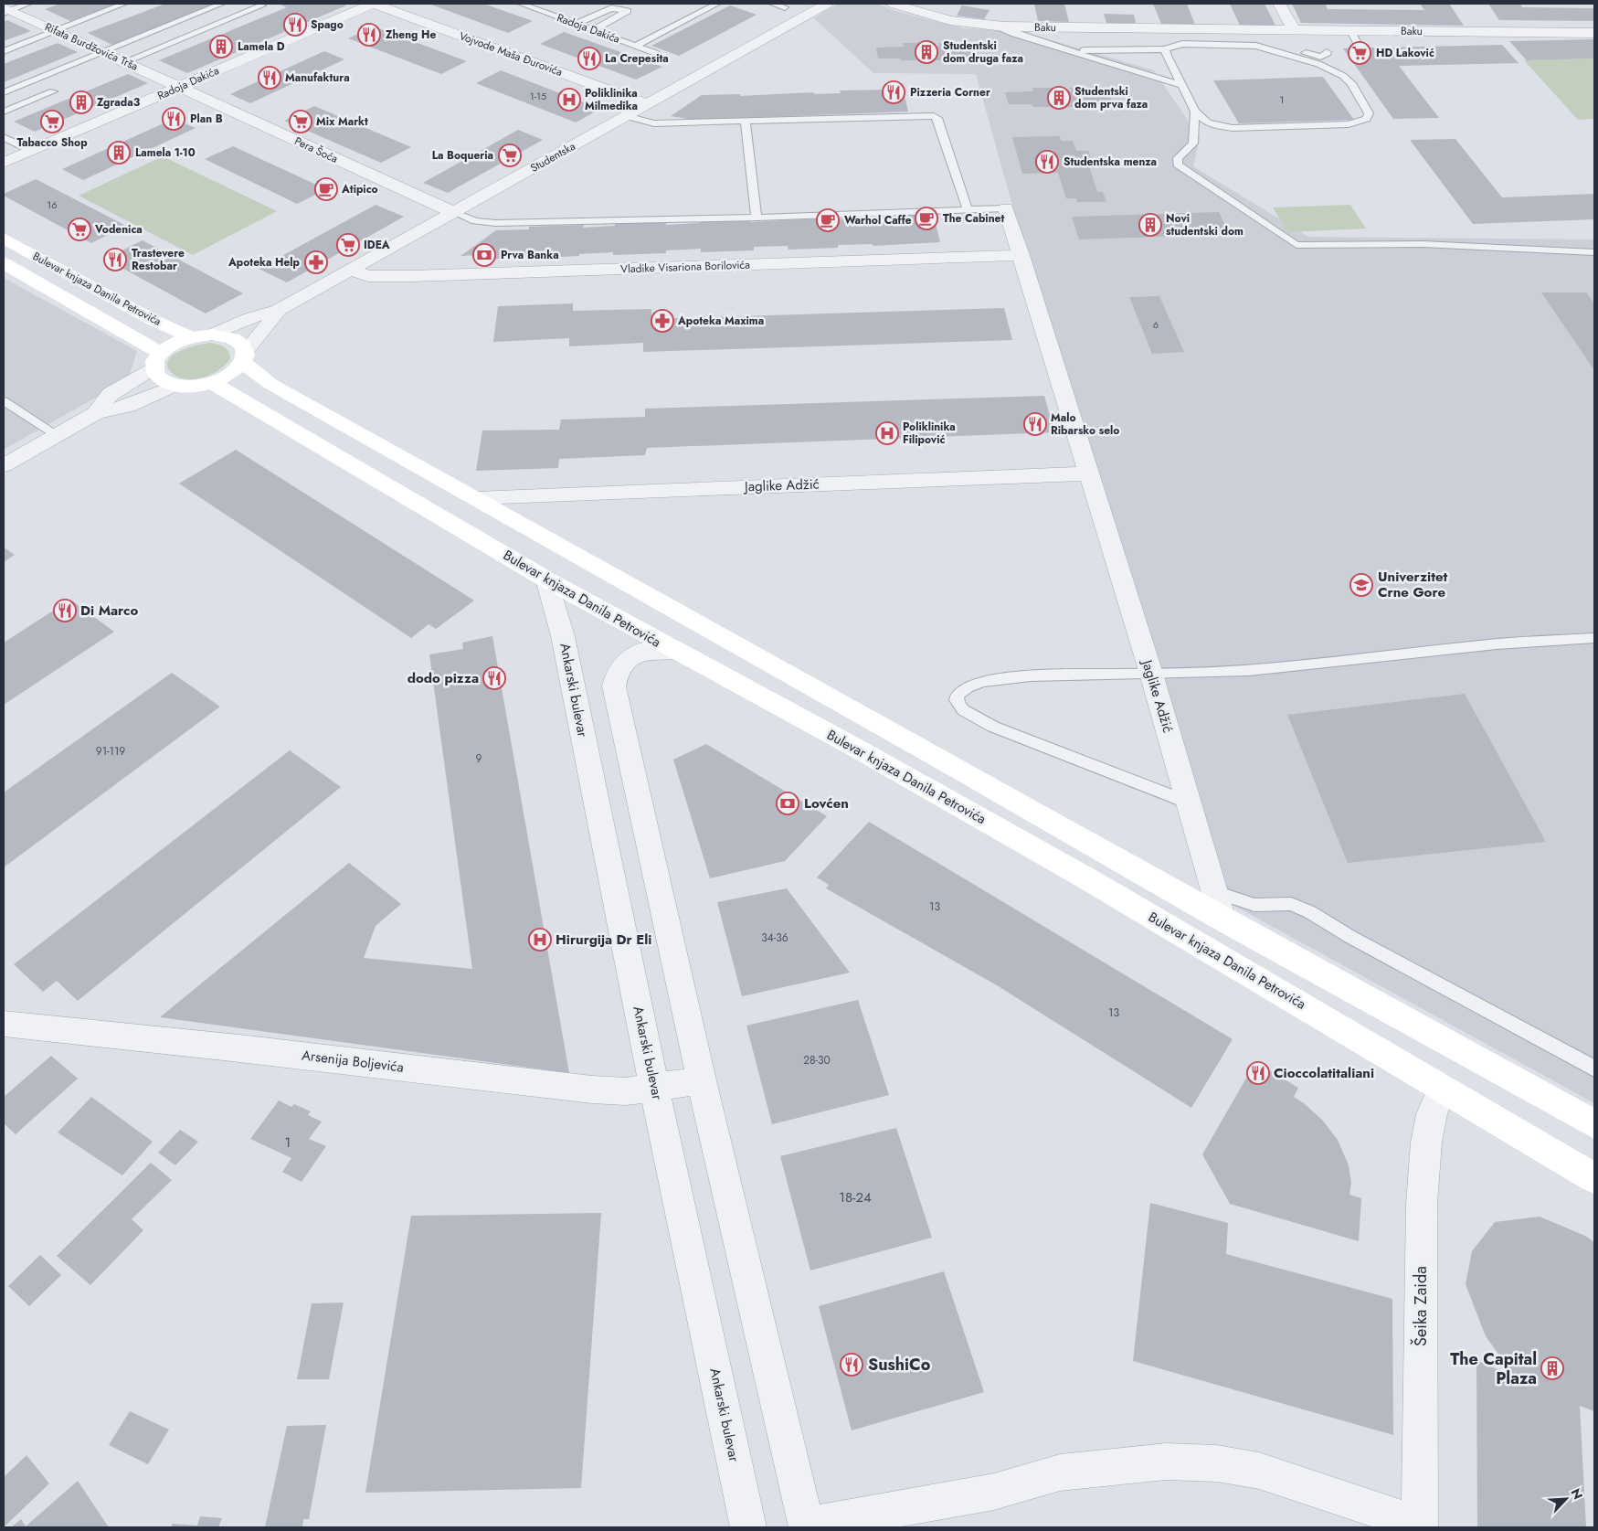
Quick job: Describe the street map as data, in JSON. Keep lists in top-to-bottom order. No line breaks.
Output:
{"streets":{"main road":["Bulevar knjaza Danila Petrovića"],"street":["Baku","Radoja Dakića","Rifata Burdžovića Trša","Vojvode Maša Đurovića","Pera Šoća","Studentska","Vladike Visariona Borilovića","Jaglike Adžić","Ankarski bulevar","Arsenija Boljevića","Šeika Zaida"]},"crossings":[["Radoja Dakića","Rifata Burdžovića Trša"],["Radoja Dakića","Vojvode Maša Đurovića"],["Radoja Dakića","Pera Šoća"],["Rifata Burdžovića Trša","Pera Šoća"],["Vojvode Maša Đurovića","Studentska"],["Pera Šoća","Studentska"],["Studentska","Vladike Visariona Borilovića"],["Vladike Visariona Borilovića","Jaglike Adžić"],["Bulevar knjaza Danila Petrovića","Ankarski bulevar"],["Bulevar knjaza Danila Petrovića","Šeika Zaida"],["Ankarski bulevar","Arsenija Boljevića"]],"places":{"restaurant":["Spago","Zheng He","La Crepesita","Manufaktura","Pizzeria Corner","Plan B","Studentska menza","Trastevere Restobar","Malo Ribarsko selo","Di Marco","dodo pizza","Cioccolatitaliani","SushiCo"],"building":["Lamela D","Studentski dom druga faza","Studentski dom prva faza","Zgrada3","Lamela 1-10","Novi studentski dom","The Capital Plaza"],"supermarket":["HD Laković","Tabacco Shop","Mix Markt","La Boqueria","Vodenica","IDEA"],"hospital":["Poliklinika Milmedika","Poliklinika Filipović","Hirurgija Dr Eli"],"cafe":["Atipico","The Cabinet","Warhol Caffe"],"bank":["Prva Banka","Lovćen"],"pharmacy":["Apoteka Help","Apoteka Maxima"],"school or university":["Univerzitet Crne Gore"]},"house_numbers":["1-15","1","16","6","91-119","9","13","34-36","13","28-30","1","18-24"],"north":"top right"}
